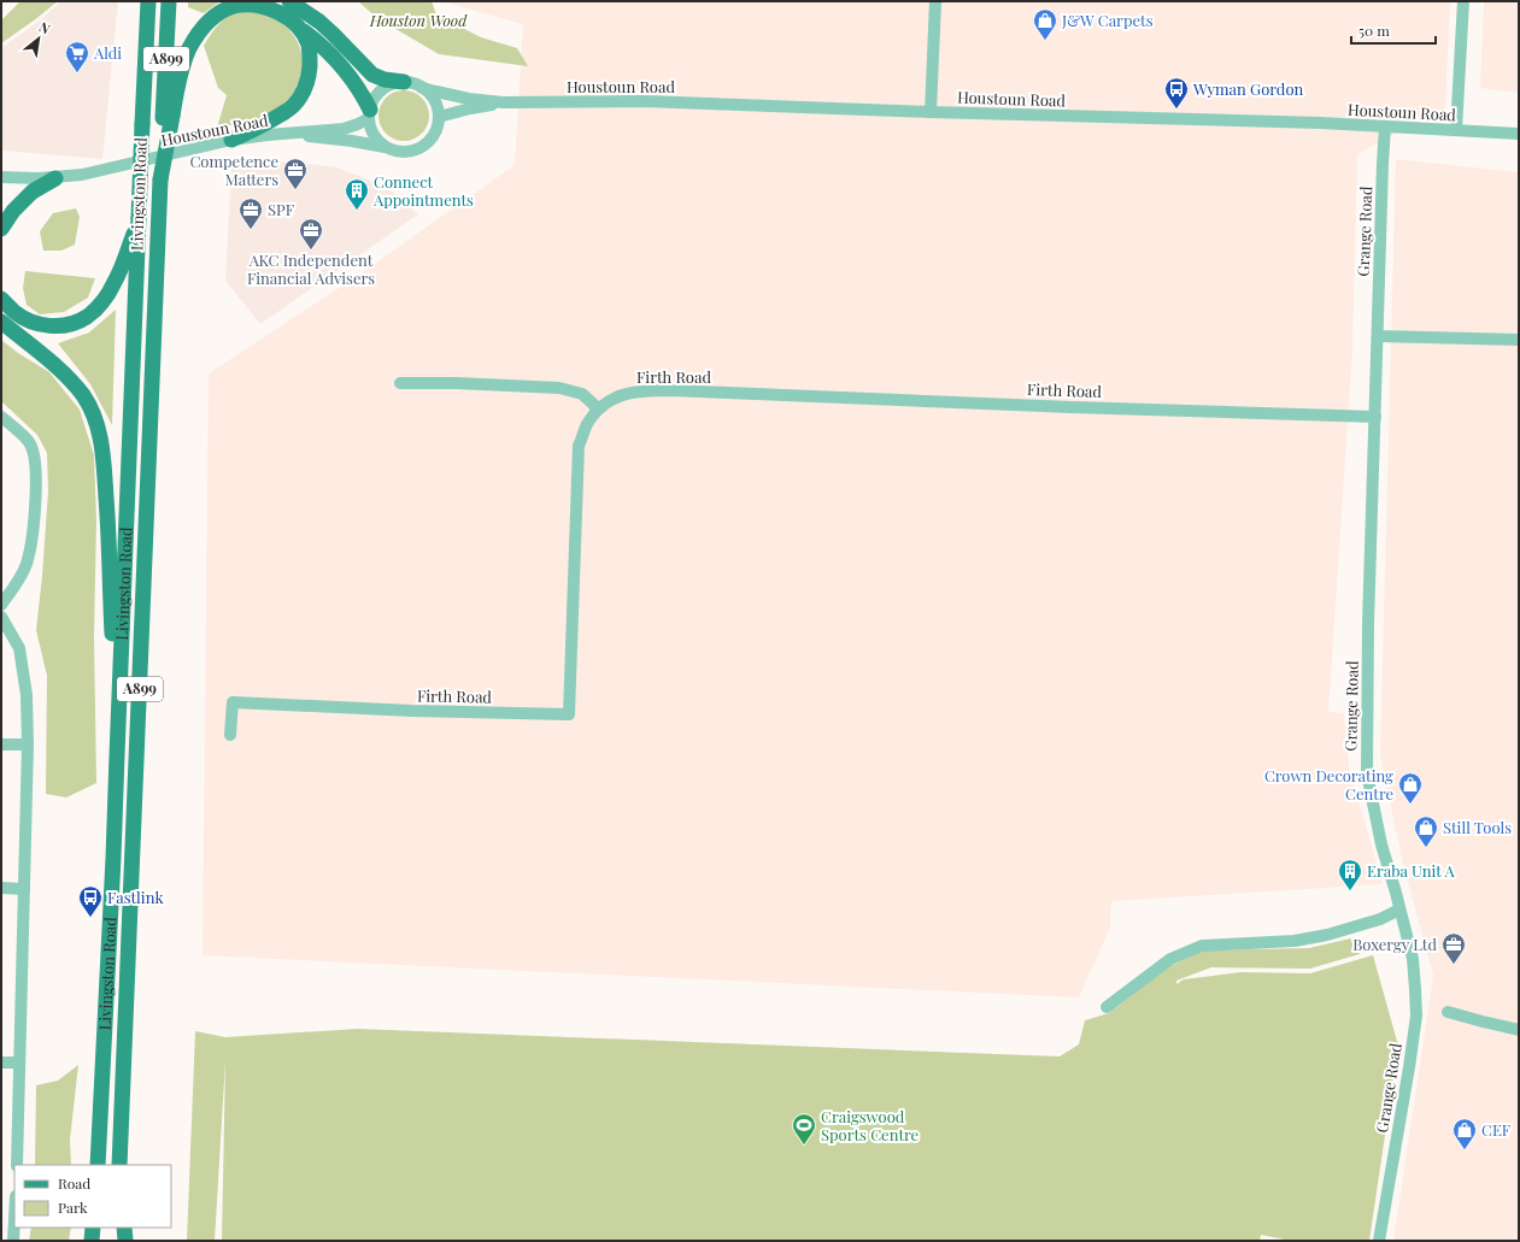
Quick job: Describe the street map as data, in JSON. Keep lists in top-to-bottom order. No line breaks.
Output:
{"streets":{"main road":["A899","Livingston Road"],"street":["Houstoun Road","Grange Road","Firth Road"]},"crossings":[["A899","Livingston Road"],["Houstoun Road","Grange Road"],["Grange Road","Firth Road"]],"parks":["Houston Wood"],"places":{"shop":["J&W Carpets","Crown Decorating Centre","Still Tools","CEF"],"supermarket":["Aldi"],"bus stop":["Wyman Gordon","Fastlink"],"office":["Competence Matters","SPF","AKC Independent Financial Advisers","Boxergy Ltd"],"building":["Connect Appointments","Eraba Unit A"],"sports":["Craigswood Sports Centre"]},"legend":["Road","Park"],"scale_bar":"50 m","north":"top right"}
